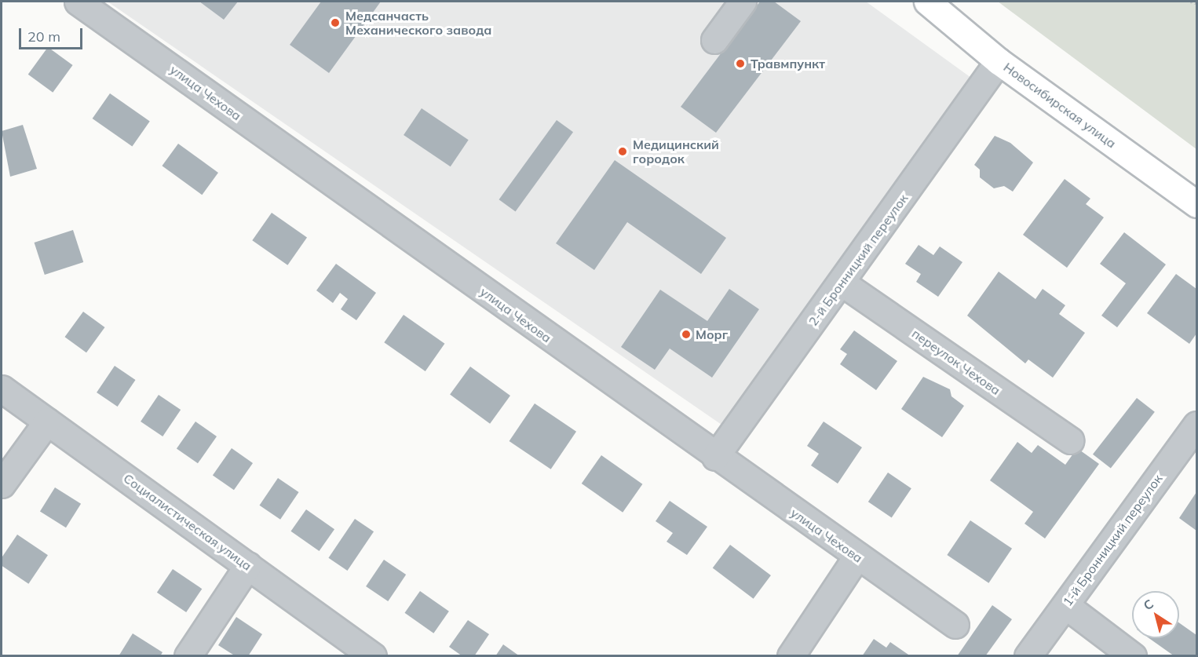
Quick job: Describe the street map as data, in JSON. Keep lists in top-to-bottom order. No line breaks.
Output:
{"streets":{"main road":["Новосибирская улица"],"street":["улица Чехова","2-й Бронницкий переулок","переулок Чехова","Социалистическая улица","1-й Бронницкий переулок"]},"crossings":[["улица Чехова","2-й Бронницкий переулок"],["Новосибирская улица","2-й Бронницкий переулок"],["2-й Бронницкий переулок","переулок Чехова"]],"places":["Медсанчасть Механического завода","Травмпункт","Медицинский городок","Морг"],"scale_bar":"20 m","north":"top left"}
